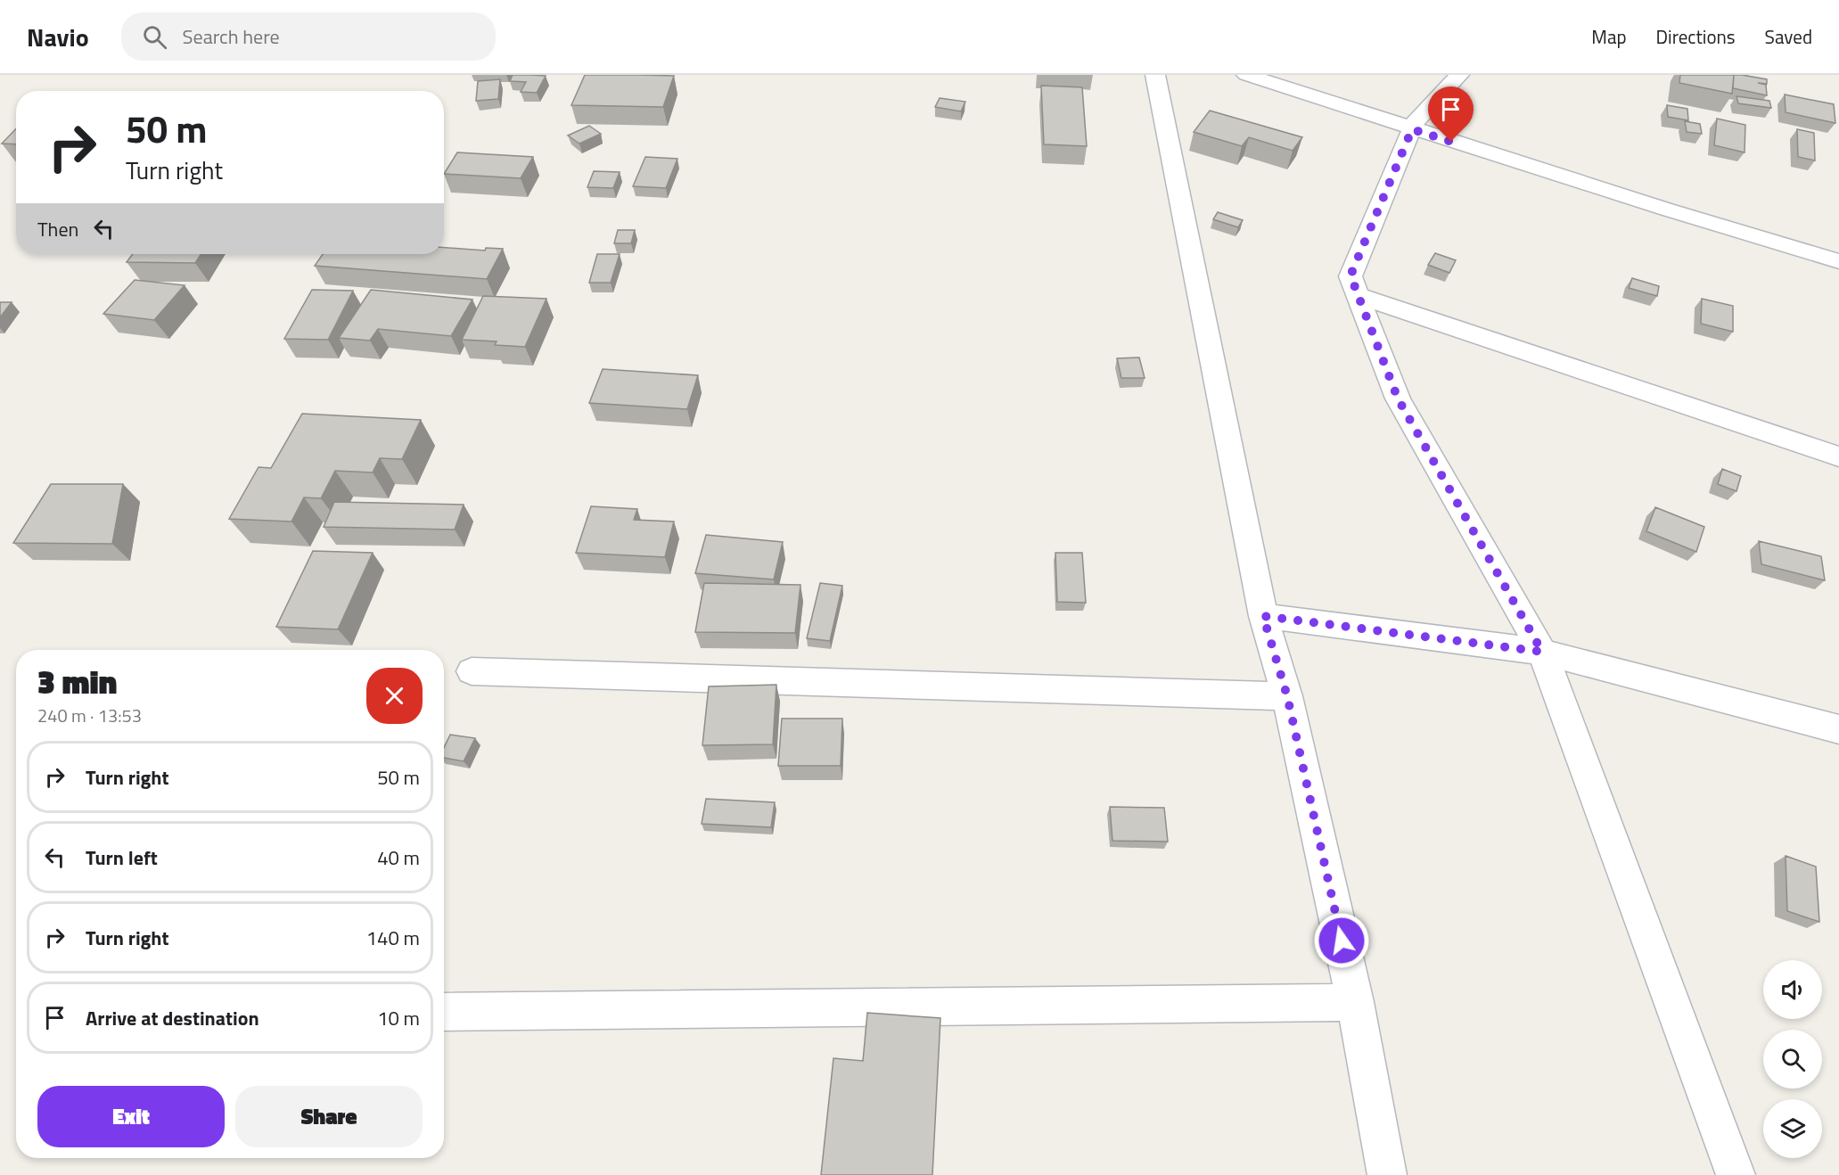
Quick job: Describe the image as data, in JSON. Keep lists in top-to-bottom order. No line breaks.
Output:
{"page":{"header":"Navio","search":"Search here","nav":["Map","Directions","Saved"],"turn":["50 m","Turn right"],"then":"Then","heading":["3 min","240 m · 13:53"],"list":[{"name":"Turn right","value":"50 m"},{"name":"Turn left","value":"40 m"},{"name":"Turn right","value":"140 m"},{"name":"Arrive at destination","value":"10 m"}],"buttons":["Exit","Share"]}}
